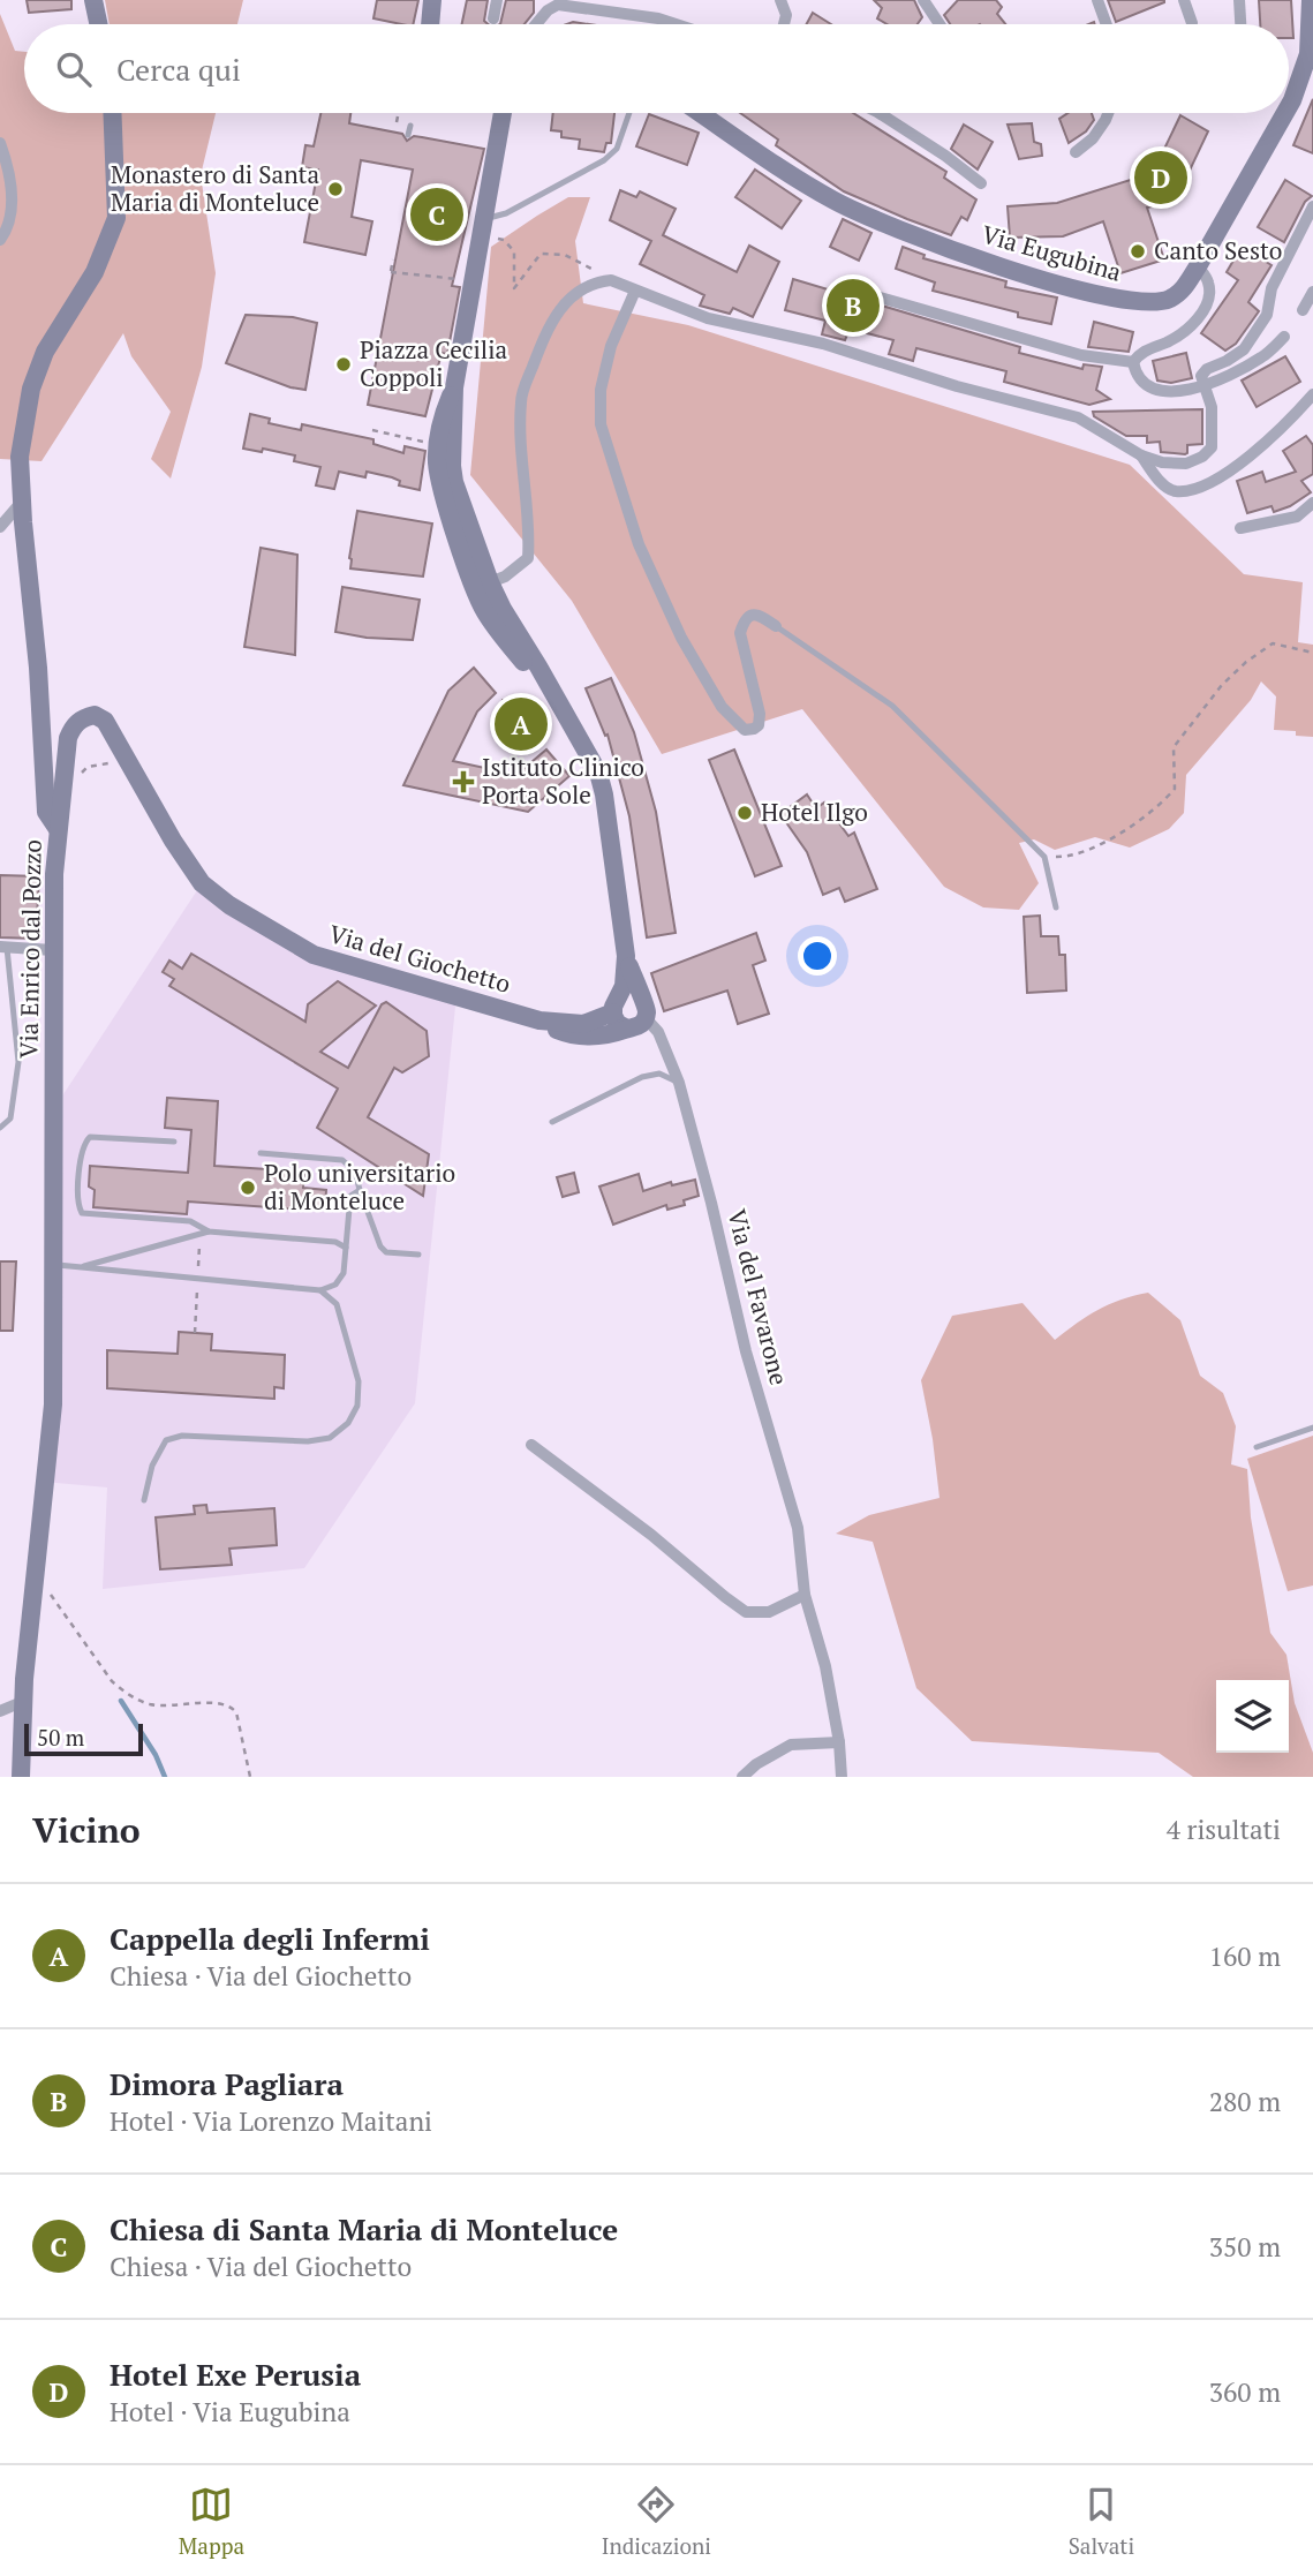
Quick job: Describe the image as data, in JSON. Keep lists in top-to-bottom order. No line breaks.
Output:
{"streets":{"street":["Via Eugubina","Via Enrico dal Pozzo","Via del Giochetto","Via del Favarone"]},"crossings":[["Via Enrico dal Pozzo","Via del Giochetto"],["Via del Giochetto","Via del Favarone"]],"places":{"other":["Monastero di Santa Maria di Monteluce","Canto Sesto","Piazza Cecilia Coppoli","Hotel Ilgo","Polo universitario di Monteluce"],"health":["Istituto Clinico Porta Sole"]},"scale_bar":"50 m","page":{"search":"Cerca qui","pins":["D","C","B","A"],"scale":"50 m","heading":["Vicino","4 risultati"],"list":[{"mark":"A","name":"Cappella degli Infermi","note":"Chiesa · Via del Giochetto","value":"160 m"},{"mark":"B","name":"Dimora Pagliara","note":"Hotel · Via Lorenzo Maitani","value":"280 m"},{"mark":"C","name":"Chiesa di Santa Maria di Monteluce","note":"Chiesa · Via del Giochetto","value":"350 m"},{"mark":"D","name":"Hotel Exe Perusia","note":"Hotel · Via Eugubina","value":"360 m"}],"nav":["Mappa","Indicazioni","Salvati"]}}
